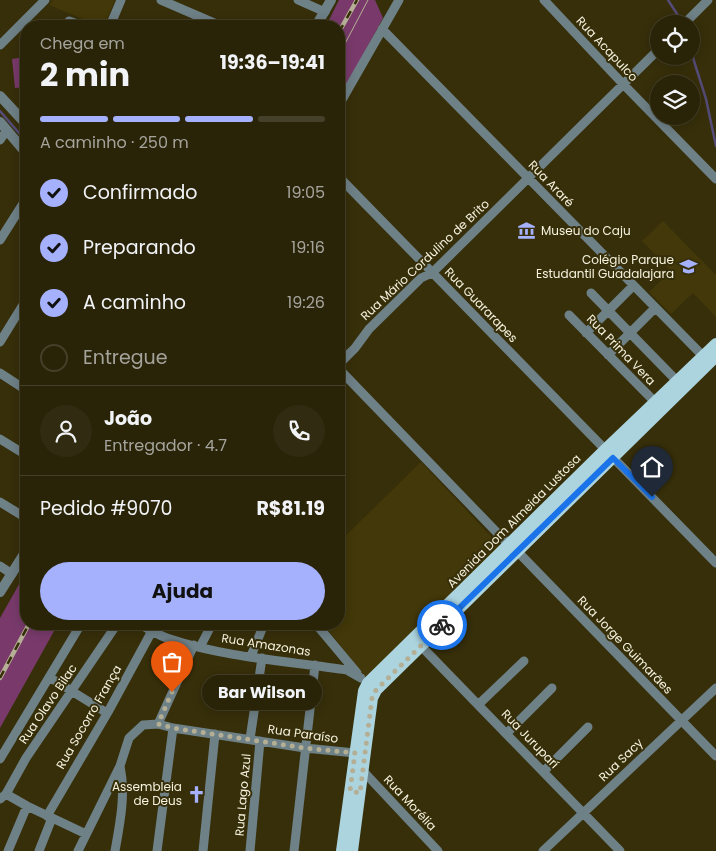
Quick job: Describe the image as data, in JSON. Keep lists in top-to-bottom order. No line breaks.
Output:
{"streets":{"main road":["Avenida Dom Almeida Lustosa"],"street":["Rua Acapulco","Rua Araré","Rua Mário Cordulino de Brito","Rua Guararapes","Rua Prima Vera","Rua Amazonas","Rua Jorge Guimarães","Rua Olavo Bilac","Rua Socorro França","Rua Paraíso","Rua Juruparí","Rua Sacy","Rua Lago Azul","Rua Morélia"]},"crossings":[["Rua Acapulco","Rua Mário Cordulino de Brito"],["Rua Araré","Rua Mário Cordulino de Brito"],["Rua Araré","Avenida Dom Almeida Lustosa"],["Rua Mário Cordulino de Brito","Rua Guararapes"],["Rua Guararapes","Avenida Dom Almeida Lustosa"],["Rua Prima Vera","Avenida Dom Almeida Lustosa"],["Avenida Dom Almeida Lustosa","Rua Amazonas"],["Avenida Dom Almeida Lustosa","Rua Jorge Guimarães"],["Avenida Dom Almeida Lustosa","Rua Paraíso"],["Avenida Dom Almeida Lustosa","Rua Juruparí"],["Avenida Dom Almeida Lustosa","Rua Morélia"],["Rua Amazonas","Rua Socorro França"],["Rua Amazonas","Rua Lago Azul"],["Rua Jorge Guimarães","Rua Sacy"],["Rua Paraíso","Rua Lago Azul"],["Rua Juruparí","Rua Sacy"]],"places":{"museum":["Museu do Caju"],"school or university":["Colégio Parque Estudantil Guadalajara"],"other":["Bar Wilson"],"church":["Assembleia de Deus"]},"page":{"heading":["2 min","Chega em","19:36–19:41"],"panel":["João","Entregador · 4.7","Pedido #9070","R$81.19"],"bar":"A caminho · 250 m","list":[["Confirmado","19:05"],["Preparando","19:16"],["A caminho","19:26"],"Entregue"],"buttons":"Ajuda","bubble":"Bar Wilson"}}
